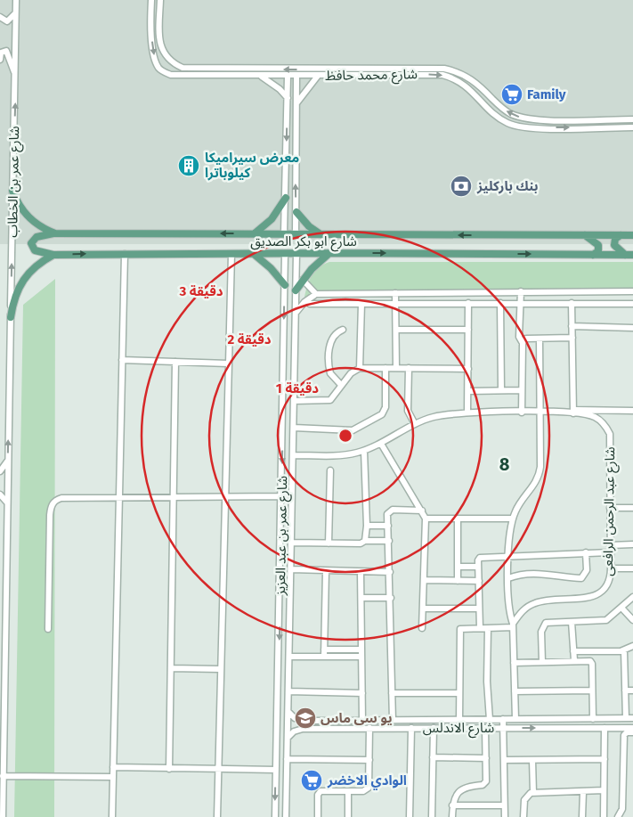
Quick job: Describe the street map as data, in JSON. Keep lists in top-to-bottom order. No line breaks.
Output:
{"streets":{"main road":["شارع ابو بكر الصديق"],"street":["شارع محمد حافظ","شارع عمر بن الخطاب","شارع عبد الرحمن الرافعى","شارع عمر بن عبد العزيز","شارع الاندلس"]},"crossings":[["شارع عمر بن الخطاب","شارع ابو بكر الصديق"],["شارع ابو بكر الصديق","شارع عمر بن عبد العزيز"],["شارع عبد الرحمن الرافعى","شارع عمر بن عبد العزيز"]],"one_way":["شارع عمر بن الخطاب"],"districts":["8"],"places":{"supermarket":["Family","الوادي الاخضر"],"building":["معرض سيراميكا كيلوباترا"],"bank":["بنك باركليز"],"school or university":["يو سى ماس"]},"rings":["3 دقيقة","2 دقيقة","1 دقيقة"]}
